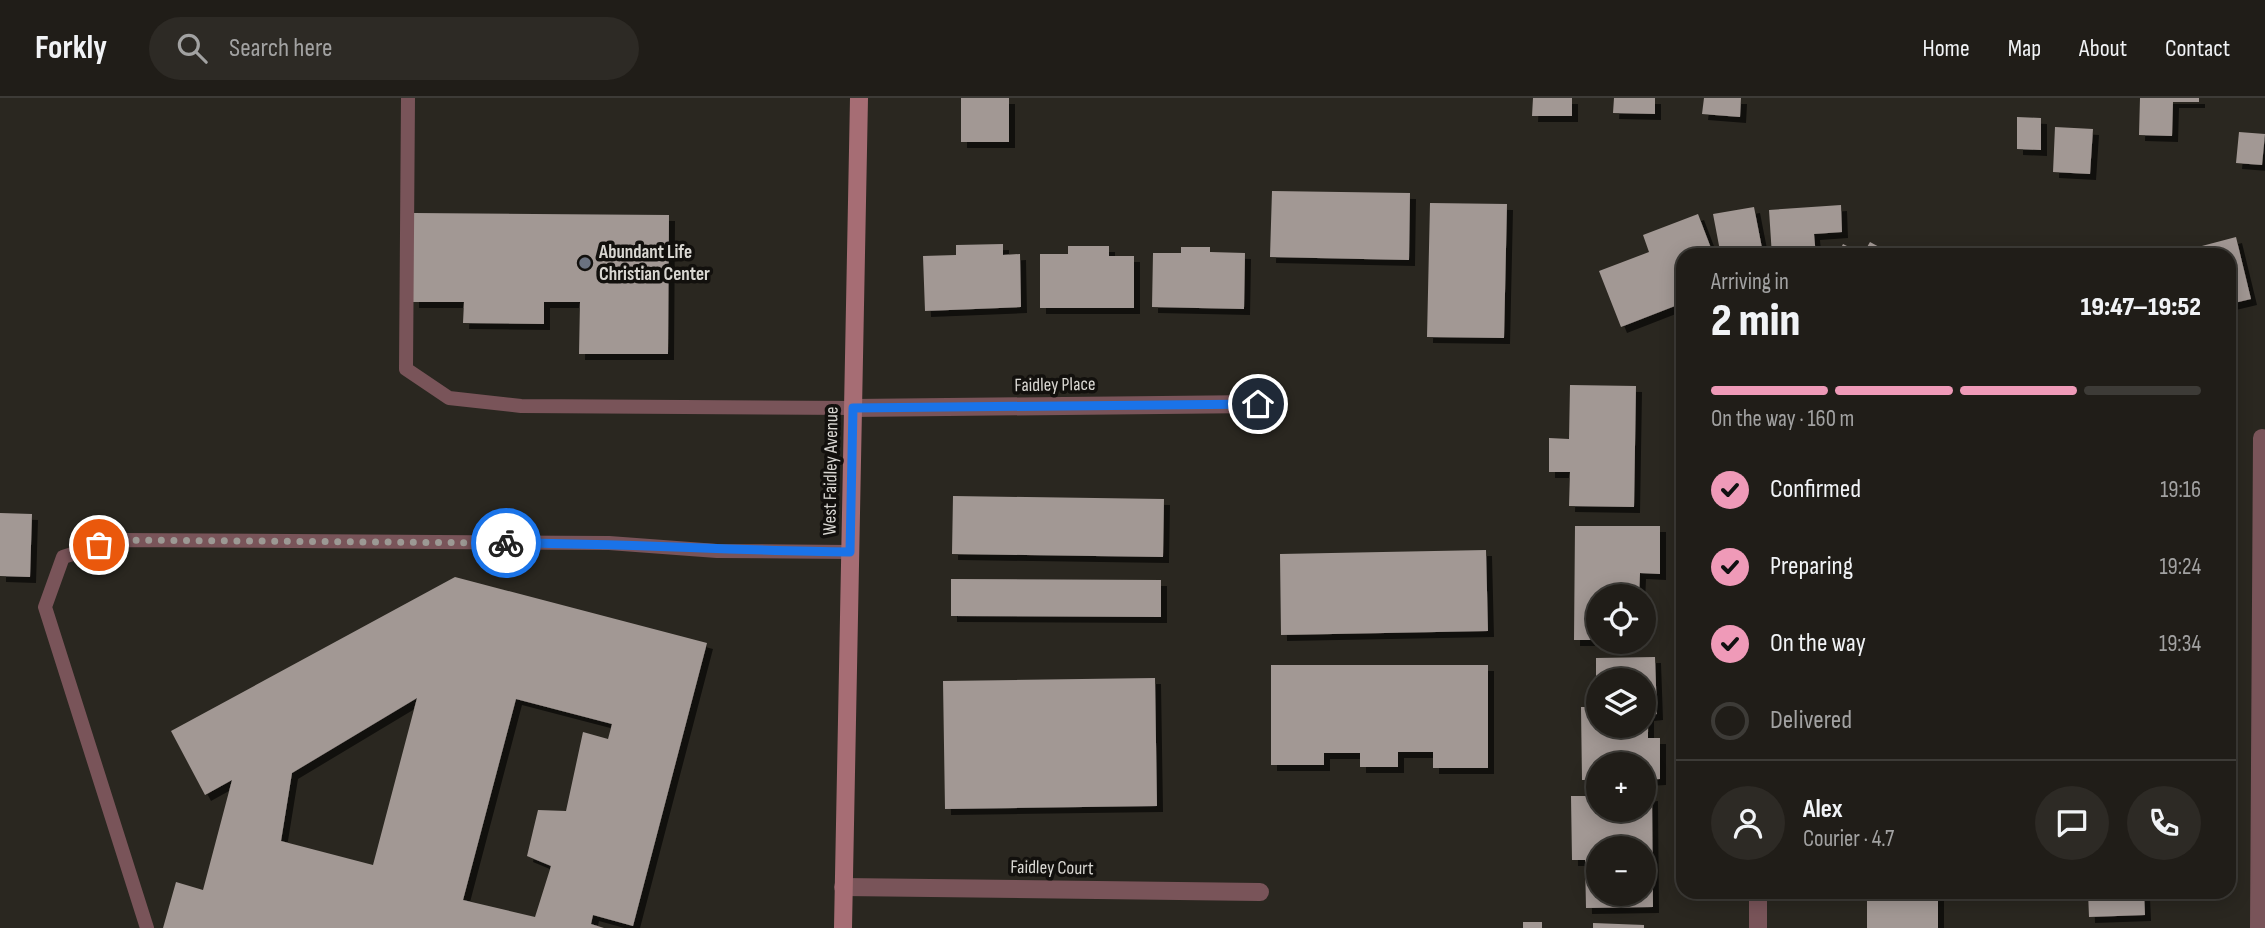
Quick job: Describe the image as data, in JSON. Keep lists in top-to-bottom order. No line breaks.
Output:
{"streets":{"street":["Faidley Place","West Faidley Avenue","Faidley Court"]},"crossings":[["Faidley Place","West Faidley Avenue"],["West Faidley Avenue","Faidley Court"]],"places":["Abundant Life Christian Center"],"page":{"header":"Forkly","search":"Search here","nav":["Home","Map","About","Contact"],"heading":["2 min","Arriving in","19:47–19:52"],"panel":["Alex","Courier · 4.7"],"bar":"On the way · 160 m","list":[["Confirmed","19:16"],["Preparing","19:24"],["On the way","19:34"],"Delivered"],"map_buttons":["+","−"]}}
